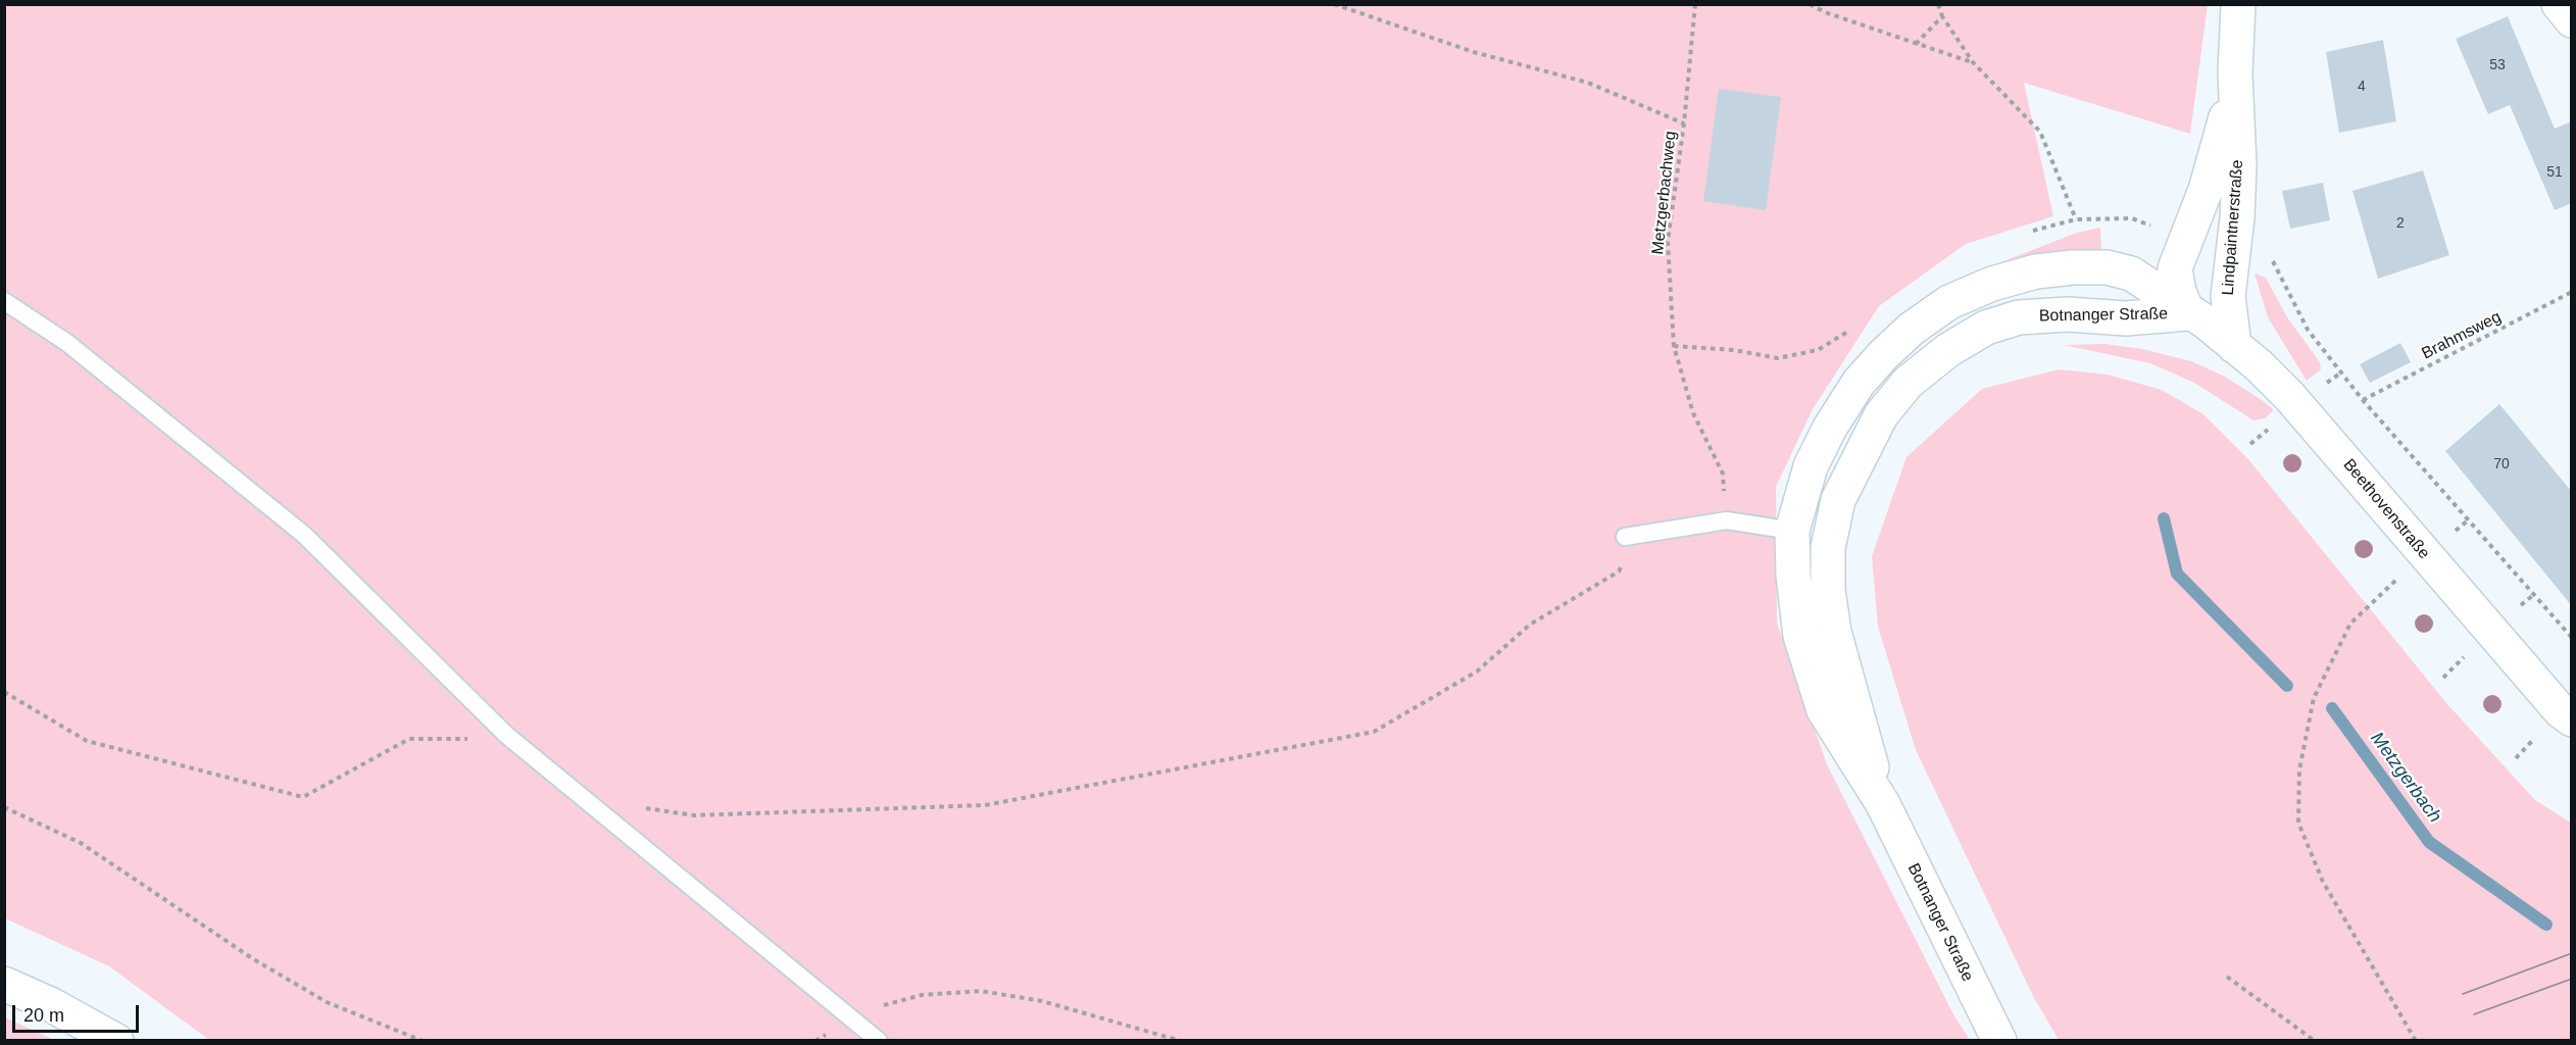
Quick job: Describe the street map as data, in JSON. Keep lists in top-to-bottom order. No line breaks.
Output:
{"streets":{"main road":["Lindpaintnerstraße","Botnanger Straße","Beethovenstraße"],"path":["Metzgerbachweg","Brahmsweg"]},"crossings":[["Lindpaintnerstraße","Beethovenstraße"],["Botnanger Straße","Beethovenstraße"]],"water":["Metzgerbach"],"house_numbers":["53","4","51","2","70"],"scale_bar":"20 m"}
